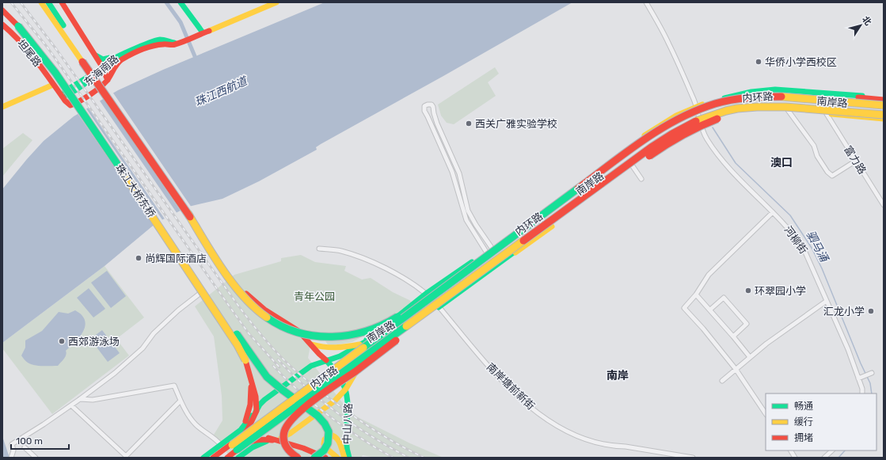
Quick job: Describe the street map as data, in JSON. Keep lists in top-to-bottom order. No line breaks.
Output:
{"streets":{"main road":["坦尾路","东海南路","内环路","南岸路","珠江大桥东桥","中山八路"],"street":["富力路","河柳街","南岸塘前新街"]},"crossings":[["坦尾路","东海南路"],["内环路","南岸路"],["南岸路","河柳街"],["南岸路","中山八路"]],"districts":["澳口","南岸"],"water":["珠江西航道","驷马涌"],"parks":["青年公园"],"places":["华侨小学西校区","西关广雅实验学校","尚辉国际酒店","环翠园小学","汇龙小学","西郊游泳场"],"legend":["畅通","缓行","拥堵"],"scale_bar":"100 m","north":"top right"}
